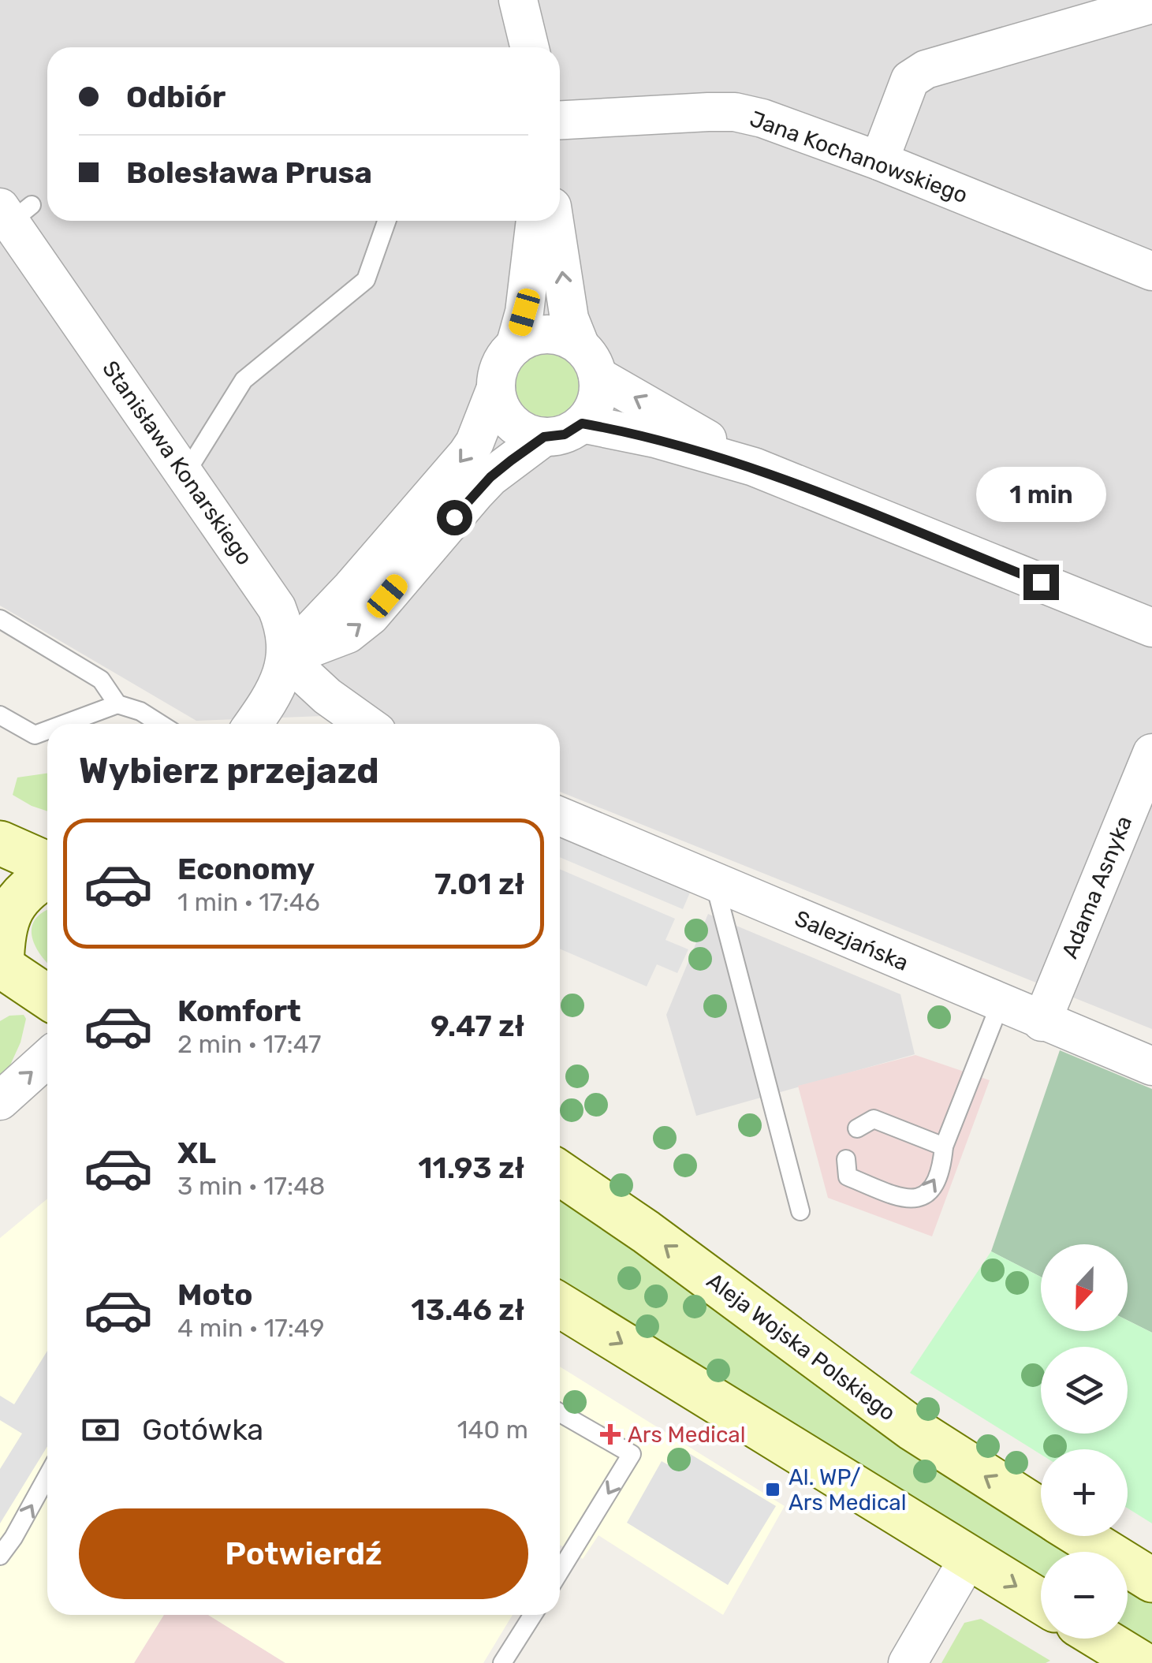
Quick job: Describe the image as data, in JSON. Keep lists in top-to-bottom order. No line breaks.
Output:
{"streets":{"main road":["Aleja Wojska Polskiego"],"street":["Jana Kochanowskiego","Stanisława Konarskiego","Adama Asnyka","Salezjańska"]},"crossings":[["Adama Asnyka","Salezjańska"]],"places":{"health":["Ars Medical"],"transit":["Al. WP/ Ars Medical"]},"north":"bottom","page":{"banner":["Odbiór","Bolesława Prusa"],"bubble":"1 min","heading":"Wybierz przejazd","list":[{"name":"Economy","note":"1 min · 17:46","value":"7.01 zł"},{"name":"Komfort","note":"2 min · 17:47","value":"9.47 zł"},{"name":"XL","note":"3 min · 17:48","value":"11.93 zł"},{"name":"Moto","note":"4 min · 17:49","value":"13.46 zł"}],"map_buttons":["+","−"],"pay":["Gotówka","140 m"],"buttons":"Potwierdź"}}
